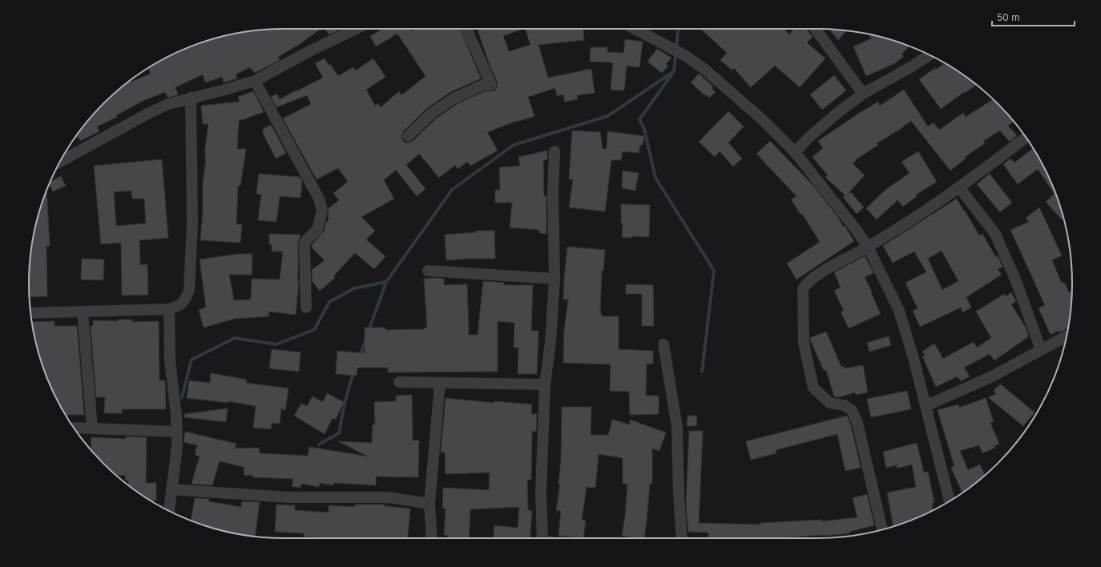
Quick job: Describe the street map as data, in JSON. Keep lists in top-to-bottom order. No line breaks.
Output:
{"scale_bar":"50 m"}
